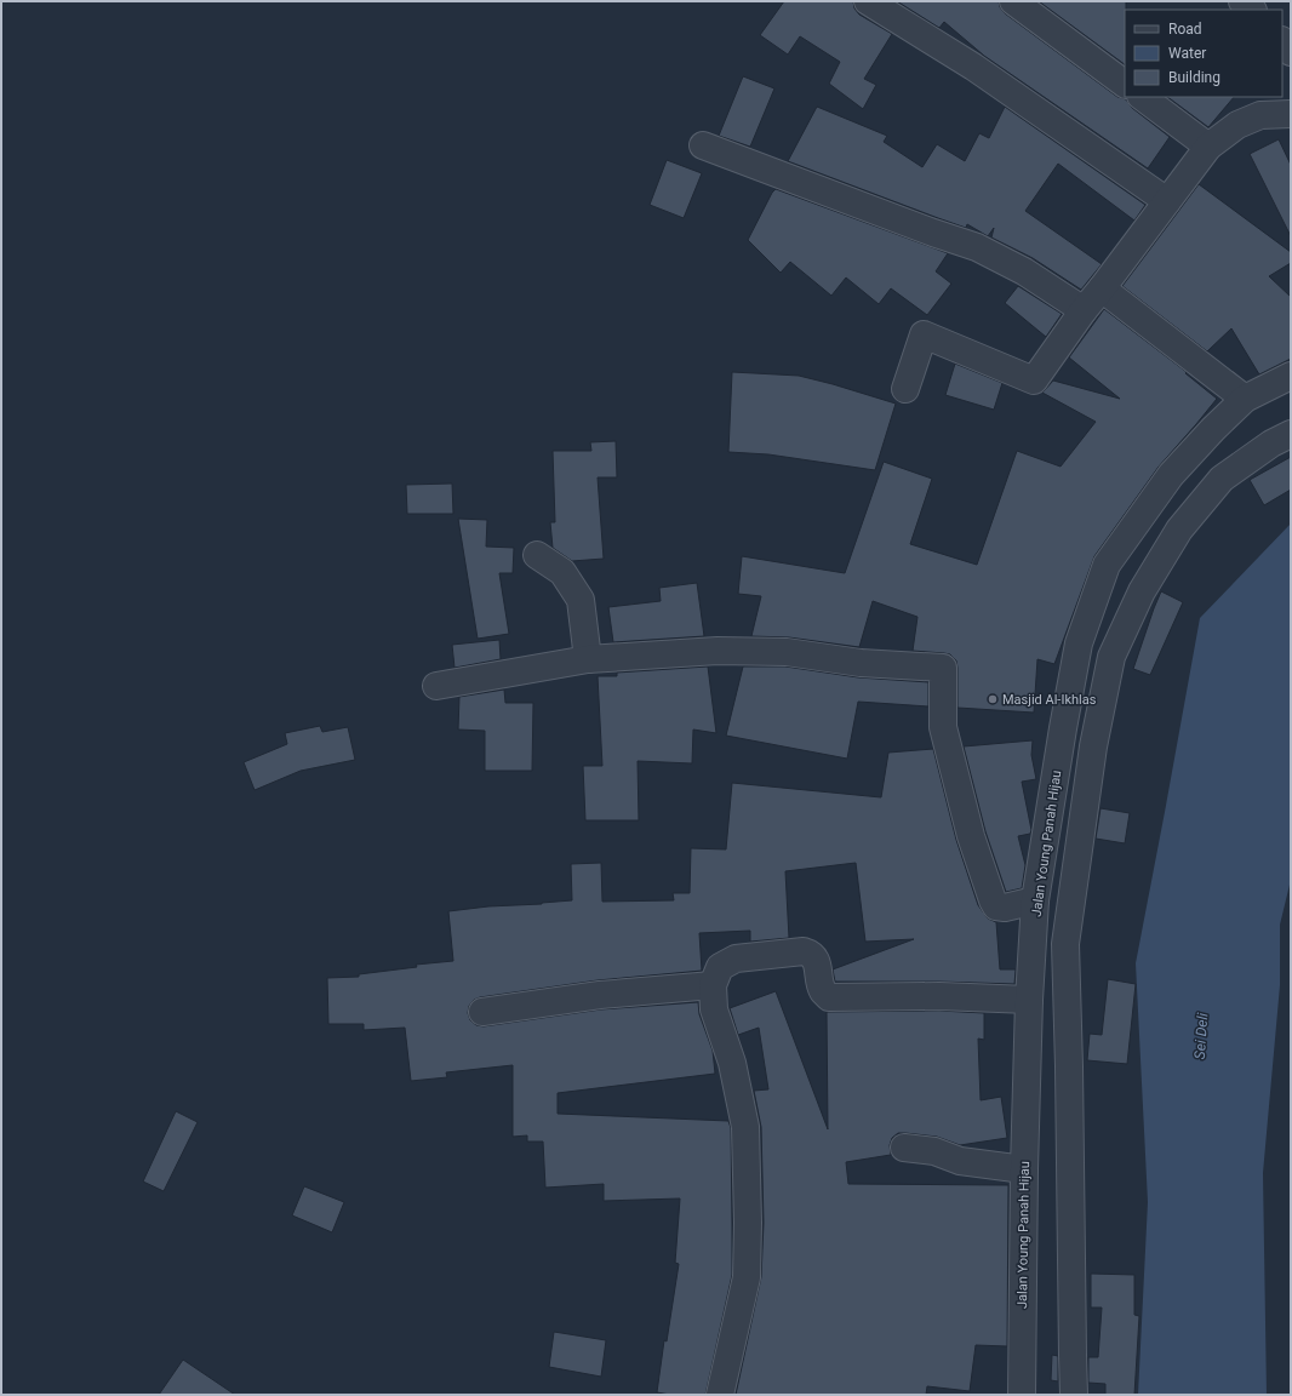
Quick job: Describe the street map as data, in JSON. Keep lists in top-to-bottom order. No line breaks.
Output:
{"streets":{"street":["Jalan Young Panah Hijau"]},"water":["Sei Deli"],"places":["Masjid Al-Ikhlas"],"legend":["Road","Water","Building"]}
